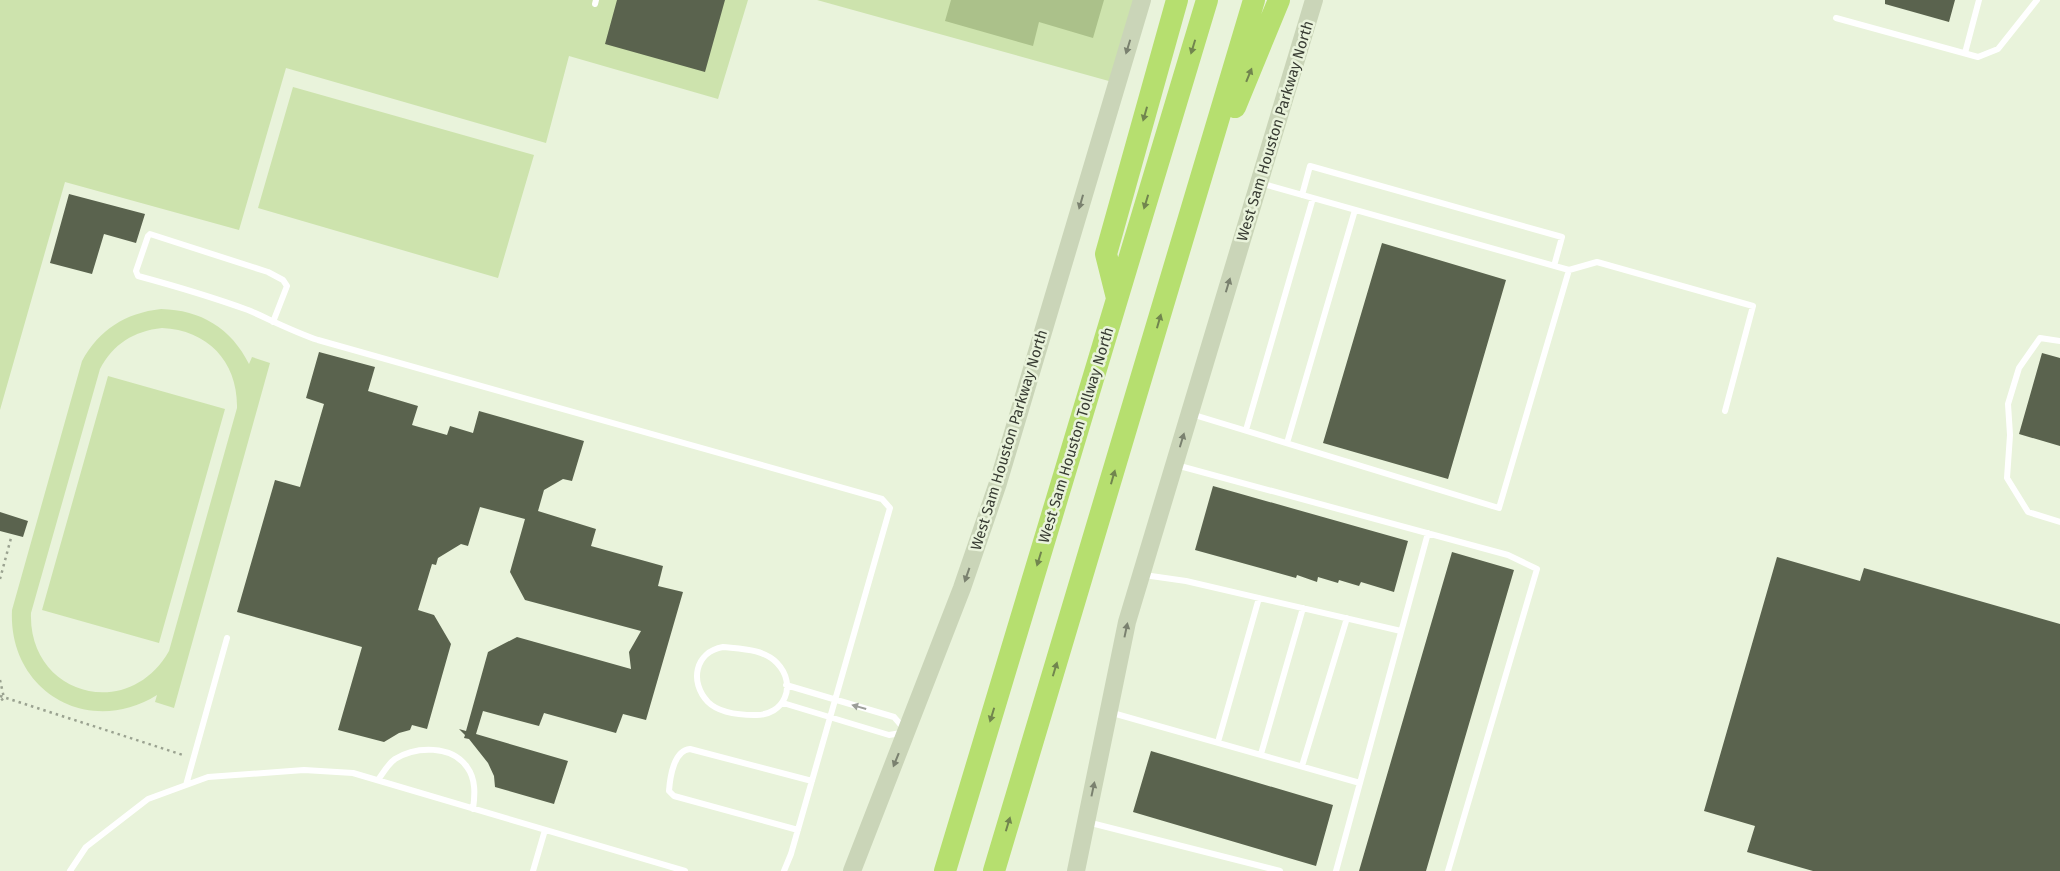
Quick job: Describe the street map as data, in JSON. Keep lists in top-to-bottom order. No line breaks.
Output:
{"streets":{"highway":["West Sam Houston Tollway North"],"main road":["West Sam Houston Parkway North"]}}
